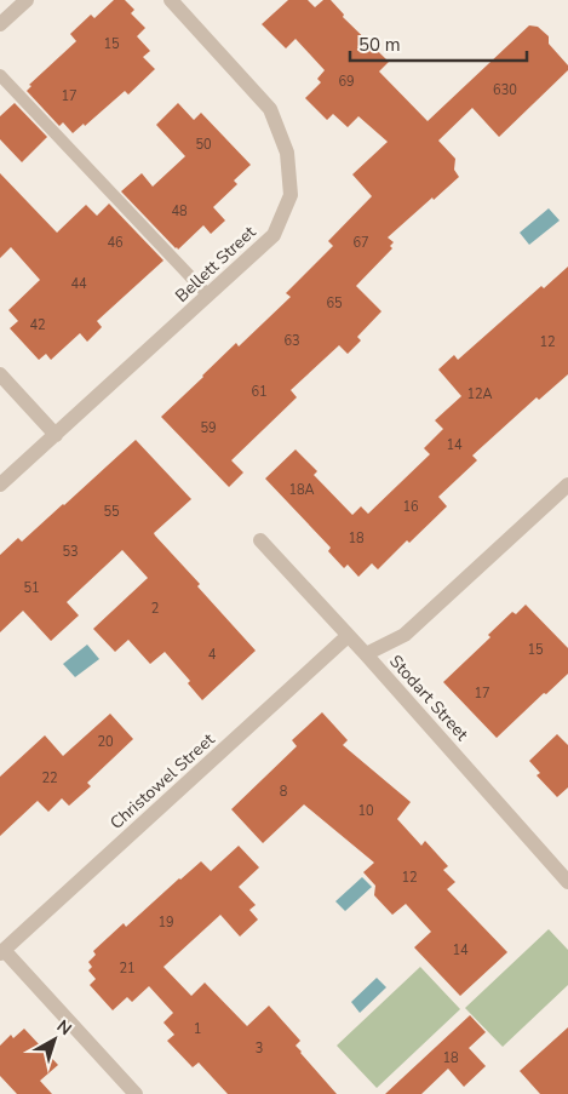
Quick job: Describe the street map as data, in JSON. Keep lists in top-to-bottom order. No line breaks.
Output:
{"streets":{"street":["Bellett Street","Stodart Street","Christowel Street"]},"crossings":[["Stodart Street","Christowel Street"]],"house_numbers":["15","69","630","17","50","48","46","67","44","65","42","63","12","61","12A","59","14","18A","16","55","18","53","51","2","15","4","17","20","22","8","10","12","19","14","21","1","3","18"],"scale_bar":"50 m","north":"top right"}
